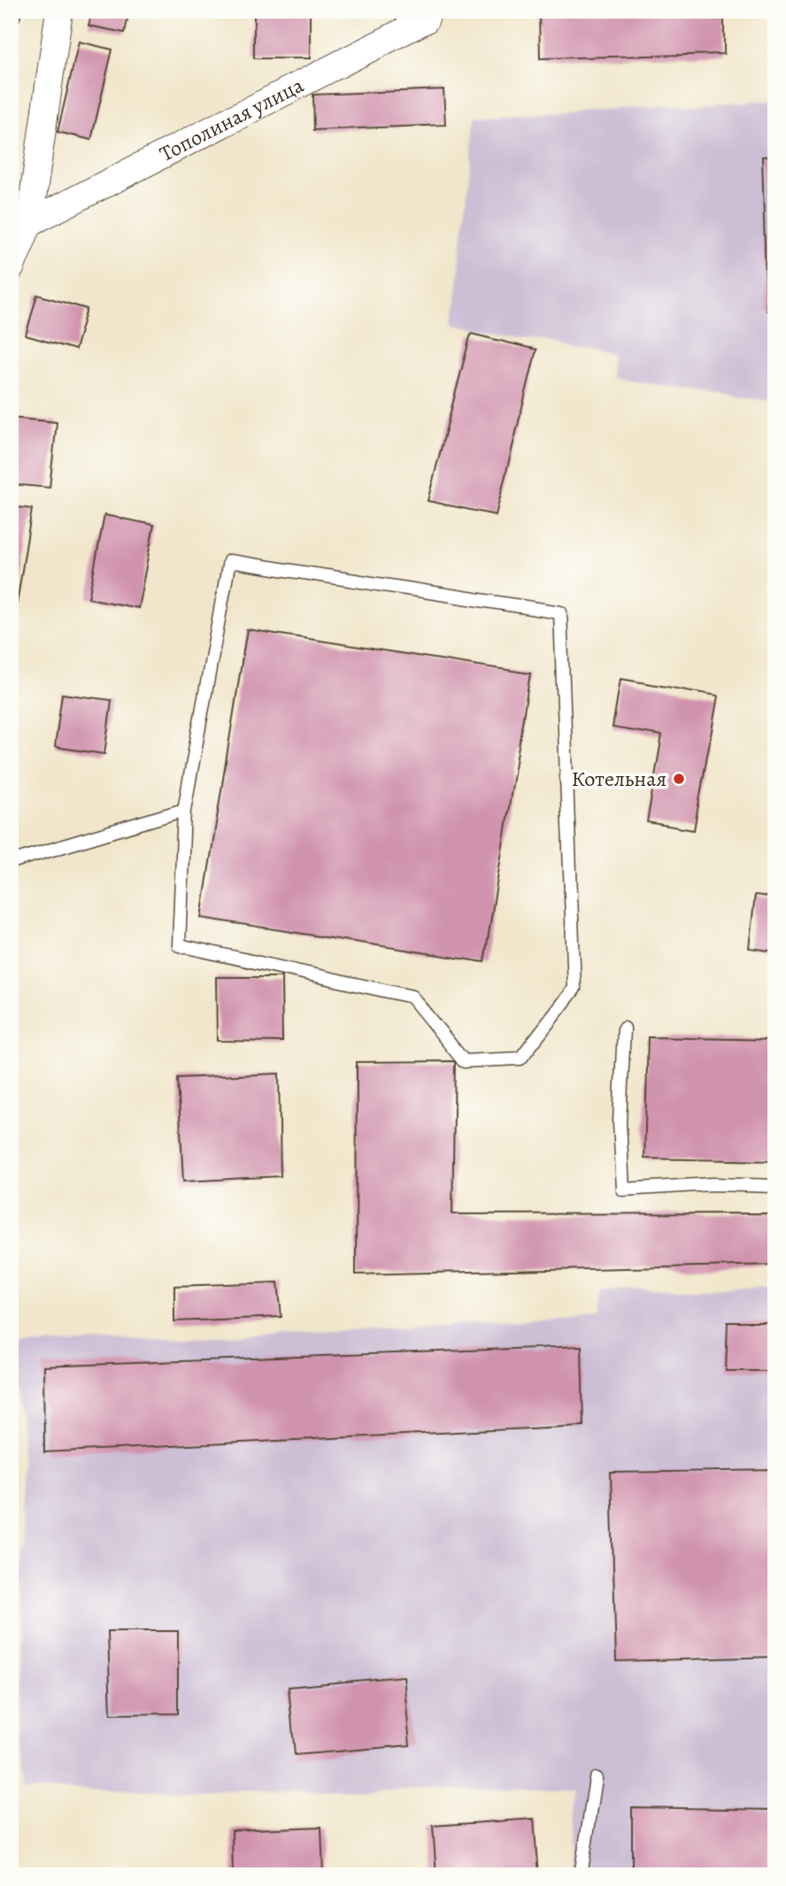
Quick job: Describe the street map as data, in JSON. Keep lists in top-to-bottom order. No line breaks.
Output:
{"streets":{"street":["Тополиная улица"]},"places":["Котельная"]}
